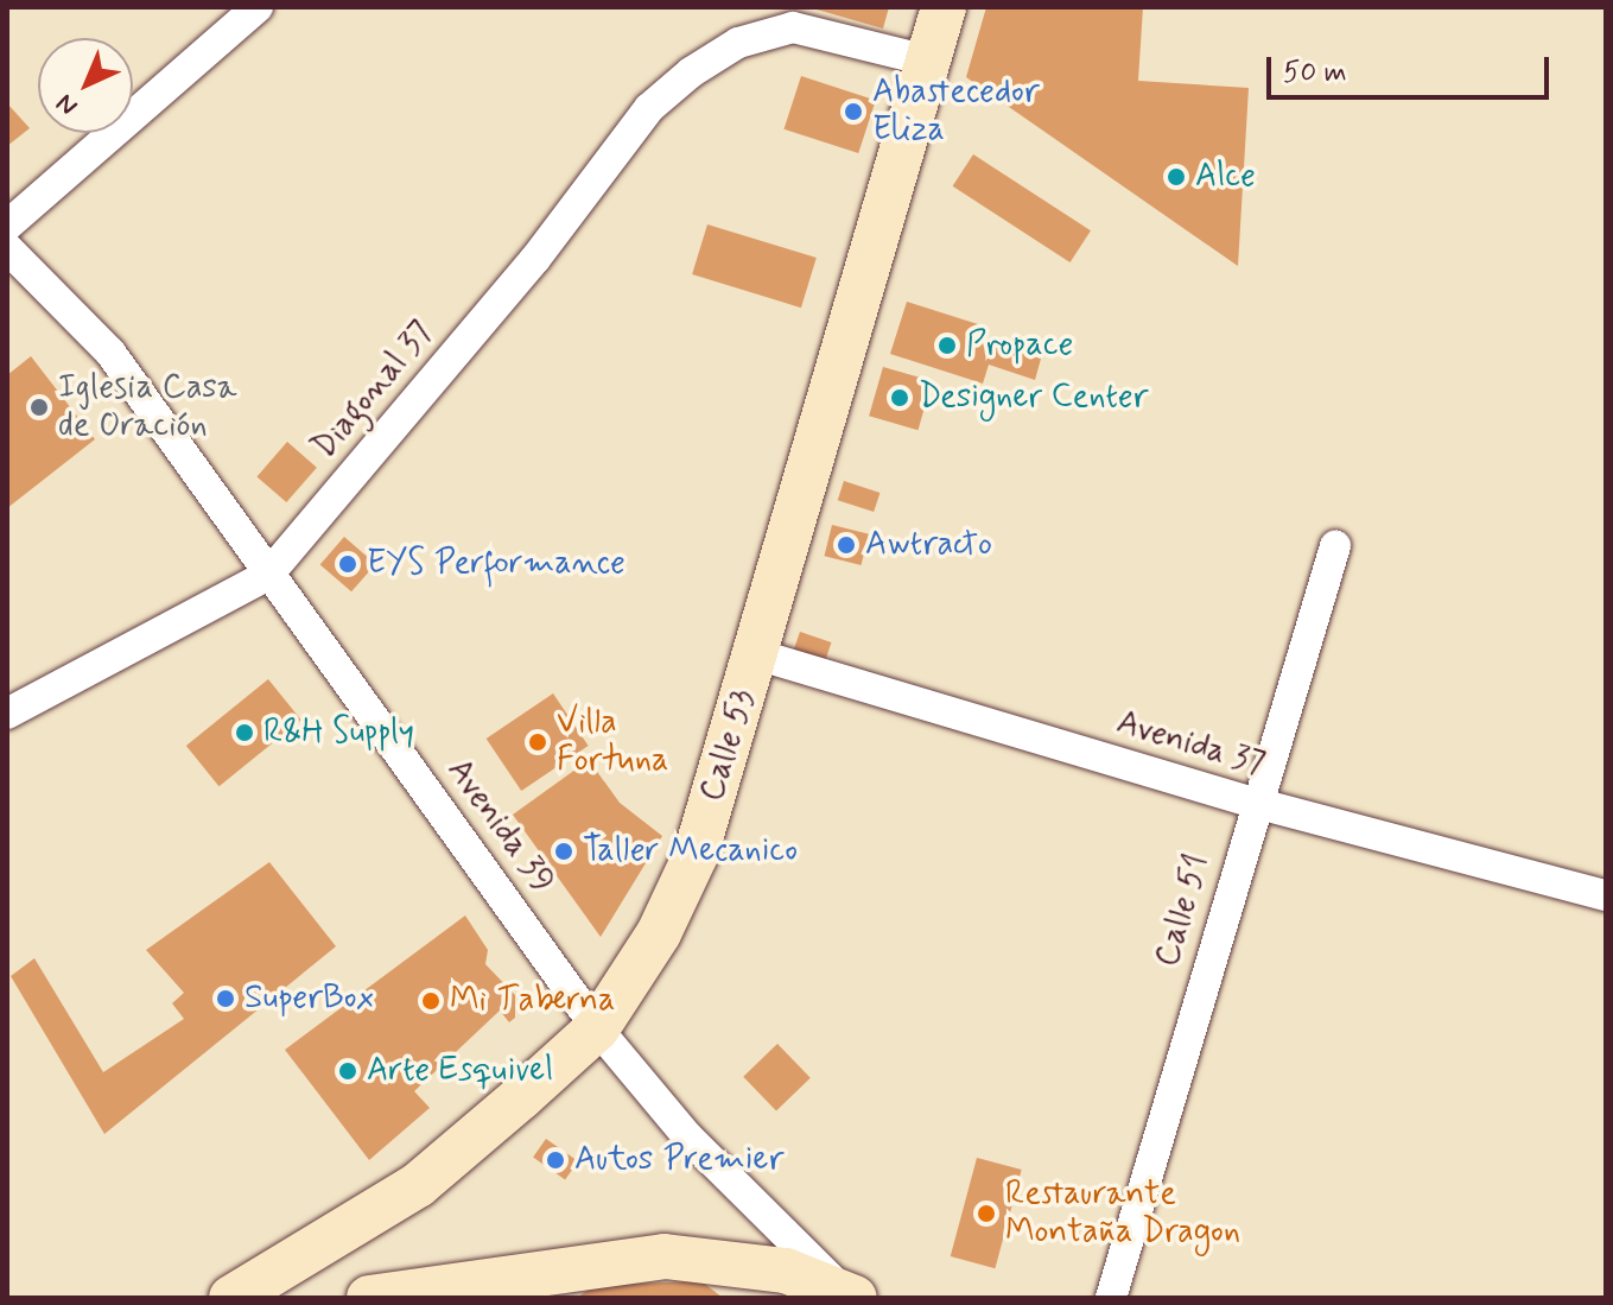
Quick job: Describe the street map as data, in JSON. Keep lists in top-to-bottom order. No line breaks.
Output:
{"streets":{"main road":["Calle 53"],"street":["Diagonal 37","Avenida 37","Avenida 39","Calle 51"]},"crossings":[["Diagonal 37","Calle 53"],["Diagonal 37","Avenida 39"],["Avenida 37","Calle 53"],["Avenida 37","Calle 51"],["Calle 53","Avenida 39"]],"places":["Abastecedor Eliza","Alce","Propace","Designer Center","Iglesia Casa de Oración","Awtracto","EYS Performance","R&H Supply","Villa Fortuna","Taller Mecanico","SuperBox","Mi Taberna","Arte Esquivel","Autos Premier","Restaurante Montaña Dragon"],"scale_bar":"50 m","north":"bottom left"}
